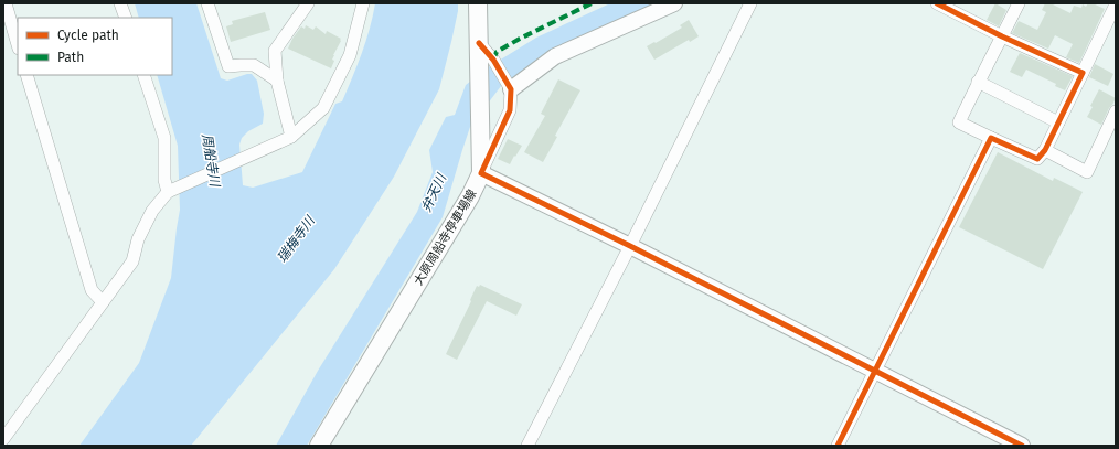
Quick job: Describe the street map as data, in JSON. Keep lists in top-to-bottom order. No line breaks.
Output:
{"streets":{"main road":["大原周船寺停車場線"]},"water":["周船寺川","弁天川","瑞梅寺川"],"legend":["Cycle path","Path"]}
